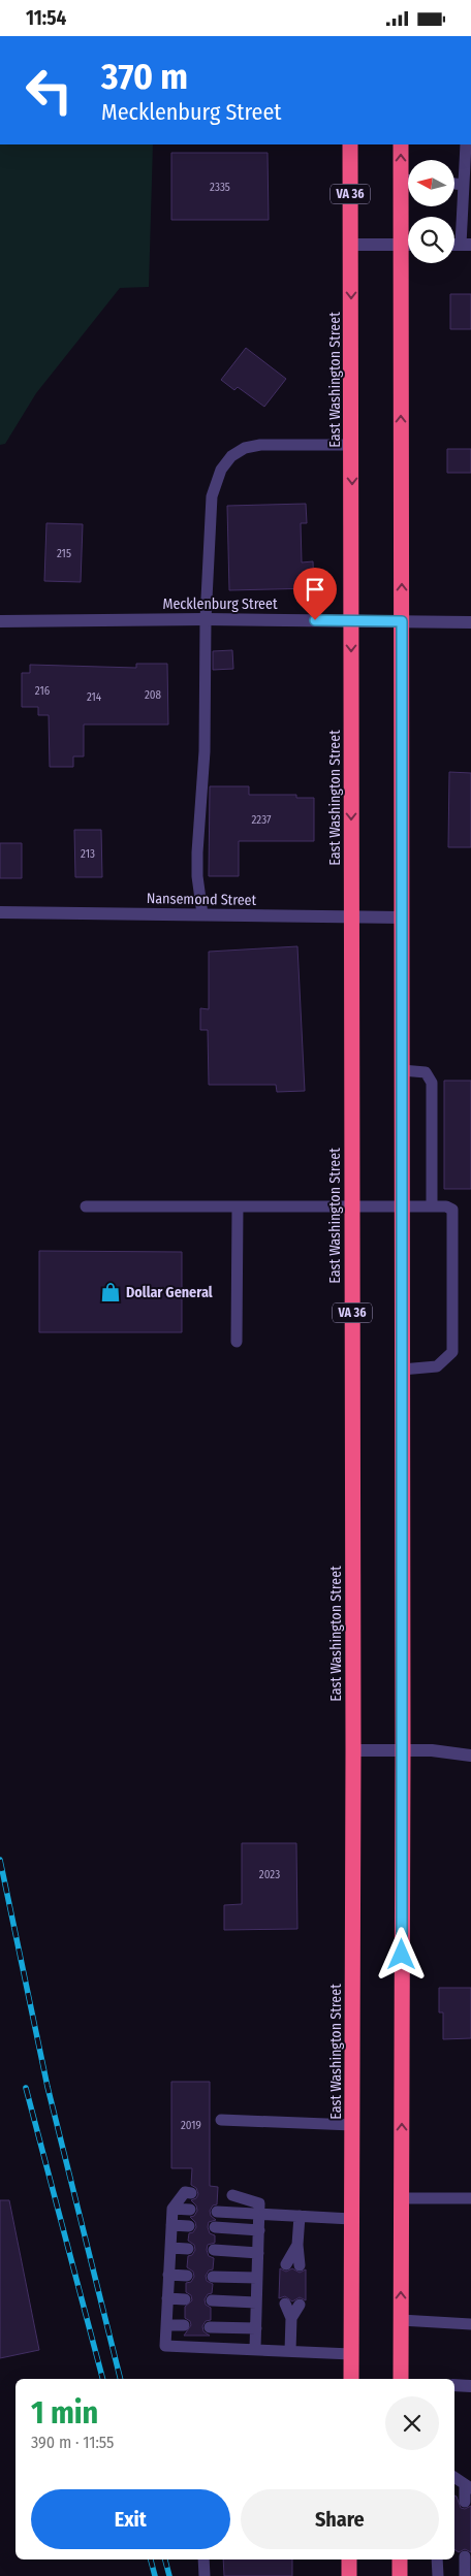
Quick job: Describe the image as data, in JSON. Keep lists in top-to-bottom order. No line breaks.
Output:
{"streets":{"highway":["VA 36","East Washington Street"],"street":["Mecklenburg Street","Nansemond Street"]},"crossings":[["East Washington Street","Mecklenburg Street"],["East Washington Street","Nansemond Street"]],"places":{"shop":["Dollar General"]},"house_numbers":["2335","215","216","208","214","2237","213","2023","2019"],"north":"left","page":{"status":"11:54","turn":["370 m","Mecklenburg Street"],"heading":["1 min","390 m · 11:55"],"buttons":["Exit","Share"]}}
